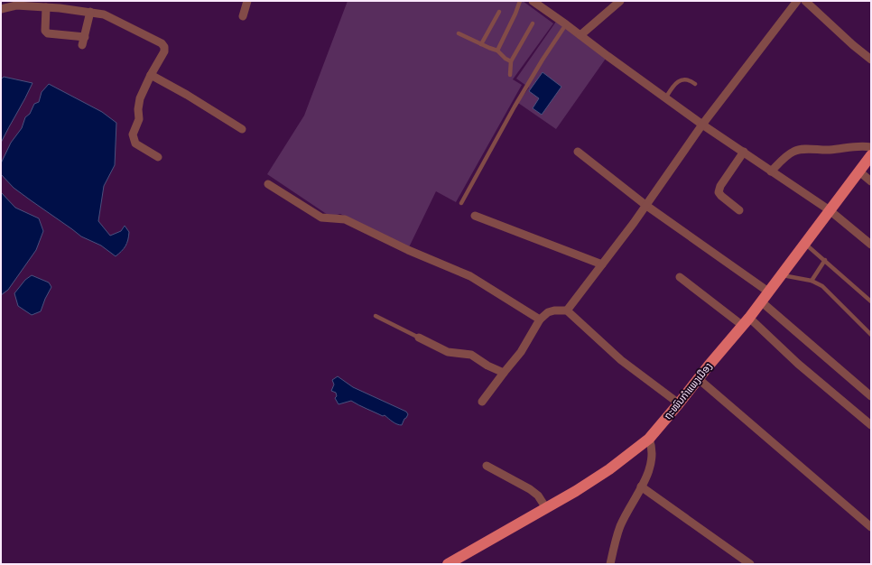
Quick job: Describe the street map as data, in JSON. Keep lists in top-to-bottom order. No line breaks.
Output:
{"streets":{"main road":["ຖະໜົນກຳແພງເມືອງ"]}}
